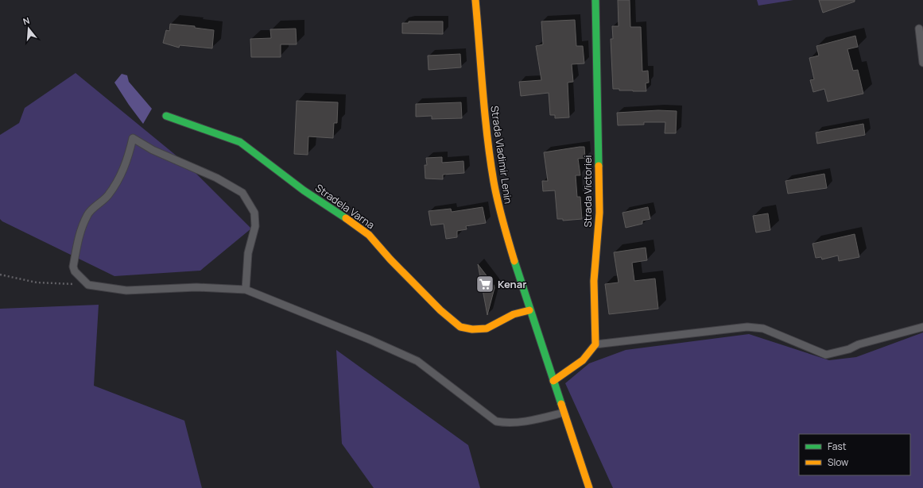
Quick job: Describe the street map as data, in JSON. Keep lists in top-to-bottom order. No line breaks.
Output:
{"streets":{"street":["Strada Vladimir Lenin","Strada Victoriei","Stradela Varna"]},"crossings":[["Strada Vladimir Lenin","Stradela Varna"]],"places":{"supermarket":["Kenar"]},"legend":["Fast","Slow"],"north":"top"}
